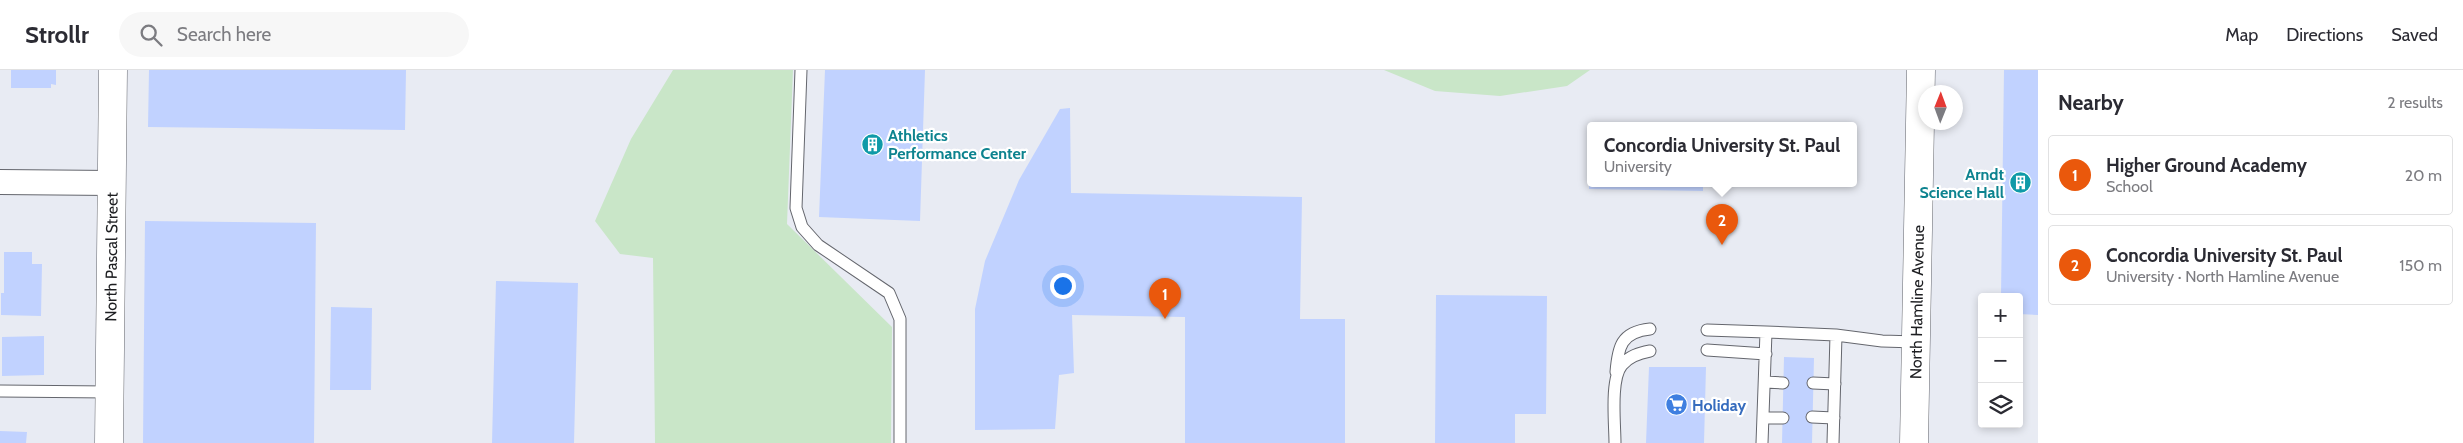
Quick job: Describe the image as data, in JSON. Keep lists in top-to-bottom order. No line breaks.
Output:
{"streets":{"street":["North Pascal Street","North Hamline Avenue"]},"places":{"building":["Athletics Performance Center","Arndt Science Hall"],"supermarket":["Holiday"]},"north":"top","page":{"header":"Strollr","search":"Search here","nav":["Map","Directions","Saved"],"heading":["Nearby","2 results"],"popup":["Concordia University St. Paul","University"],"list":[{"mark":"1","name":"Higher Ground Academy","note":"School","value":"20 m"},{"mark":"2","name":"Concordia University St. Paul","note":"University · North Hamline Avenue","value":"150 m"}],"pins":["2","1"],"map_buttons":["+","−"]}}
